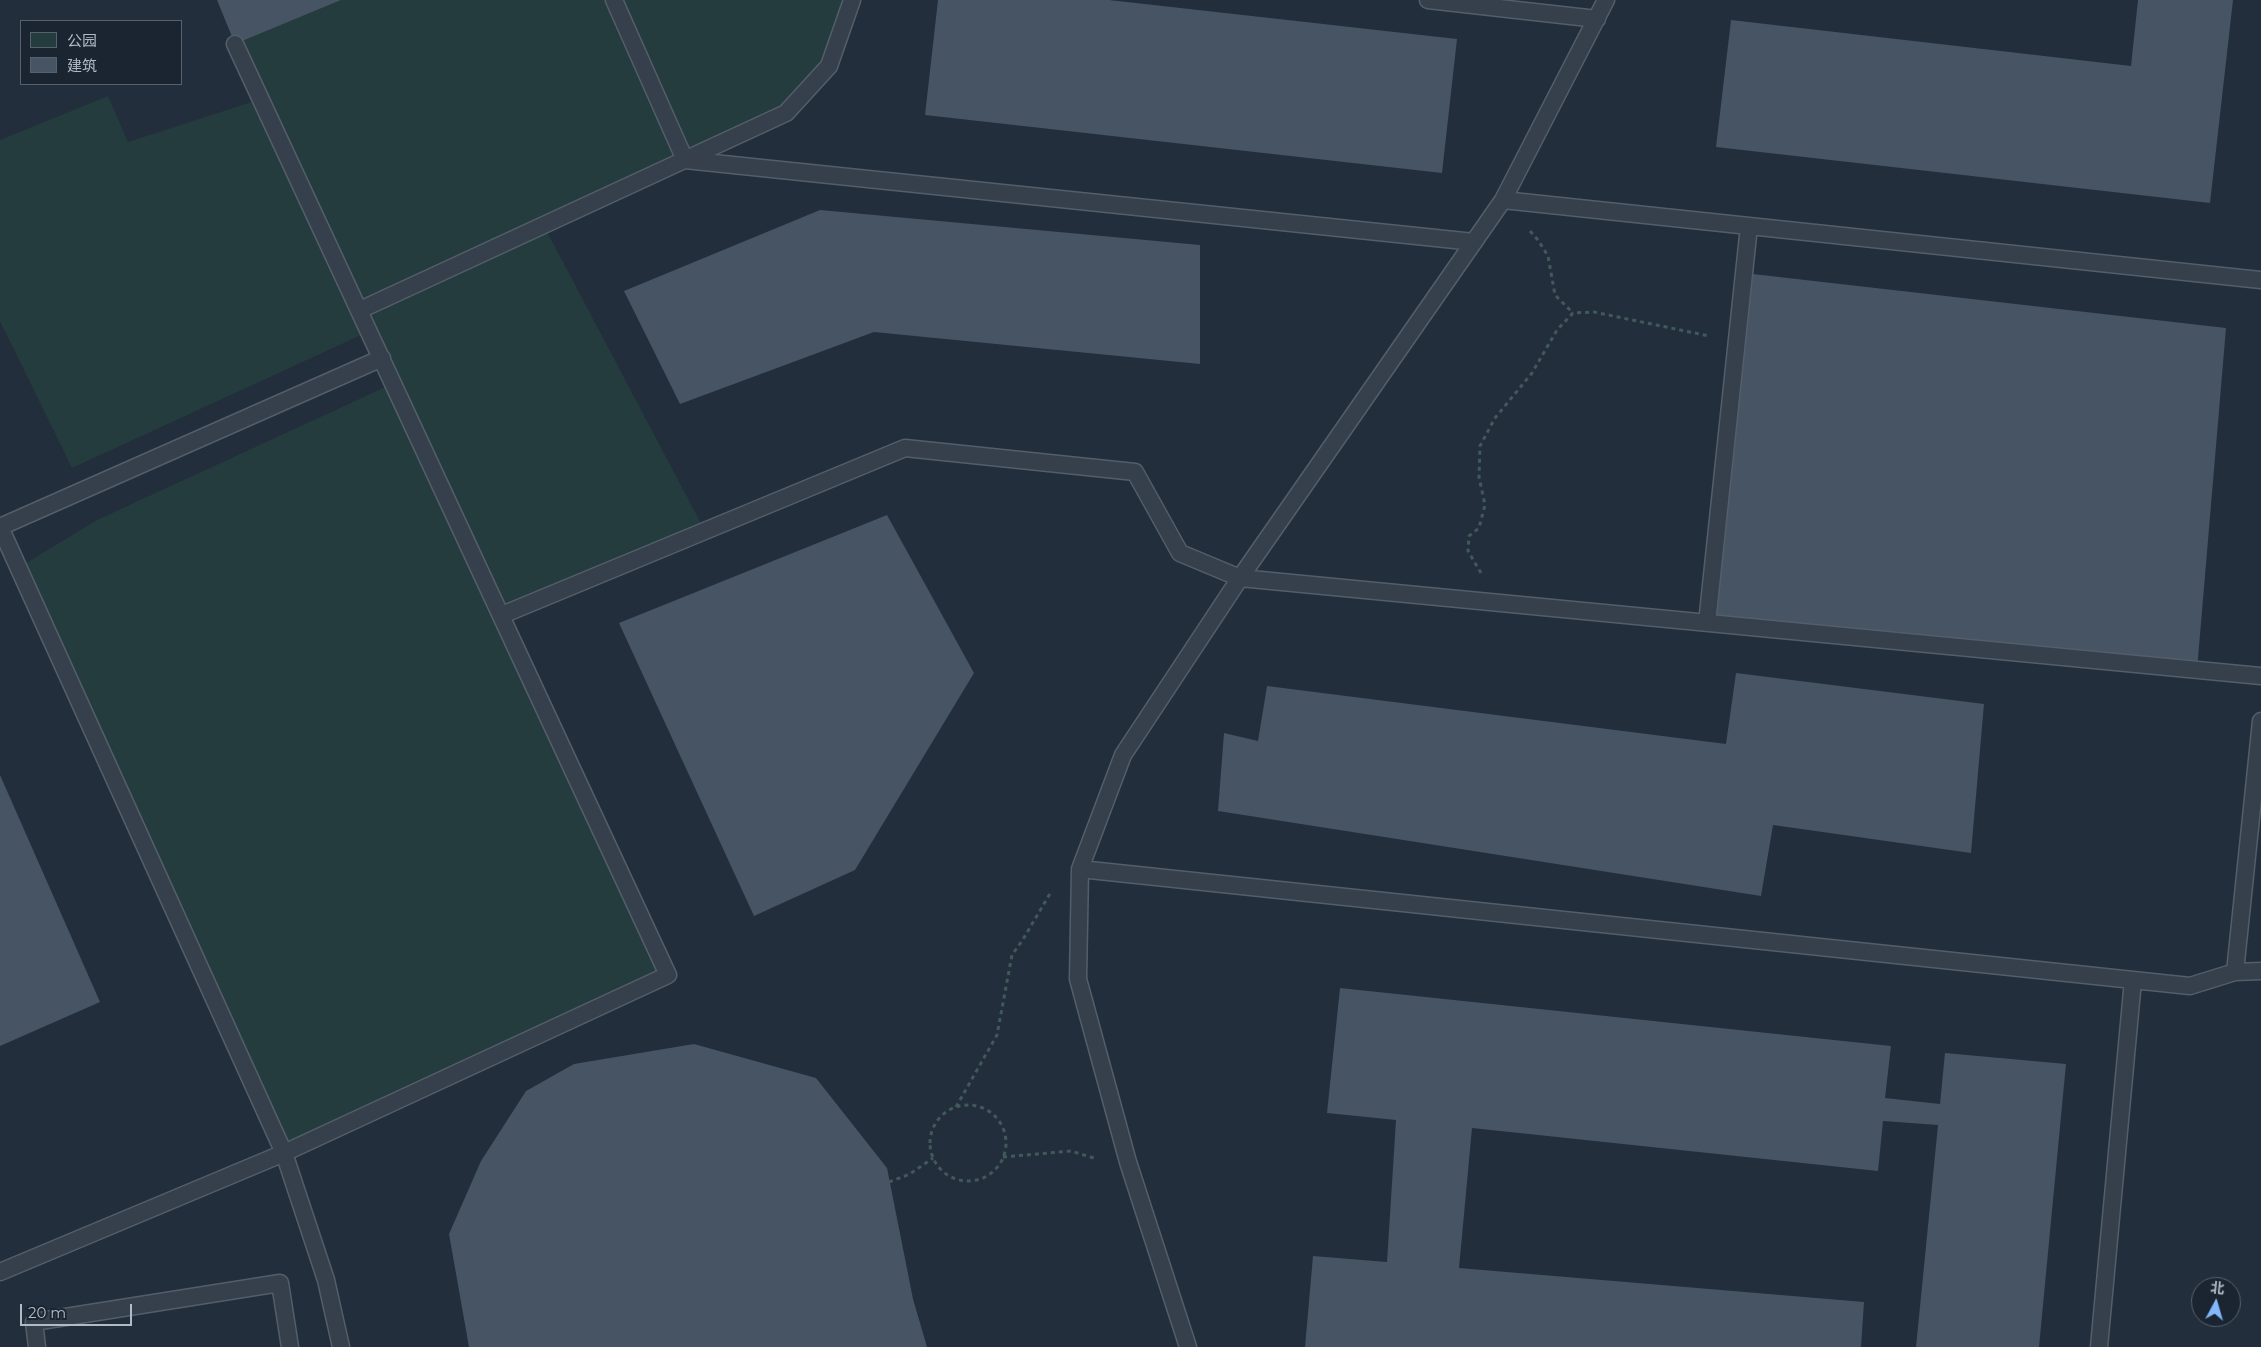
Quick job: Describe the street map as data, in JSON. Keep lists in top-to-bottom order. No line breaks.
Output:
{"legend":["公园","建筑"],"scale_bar":"20 m","north":"top"}
